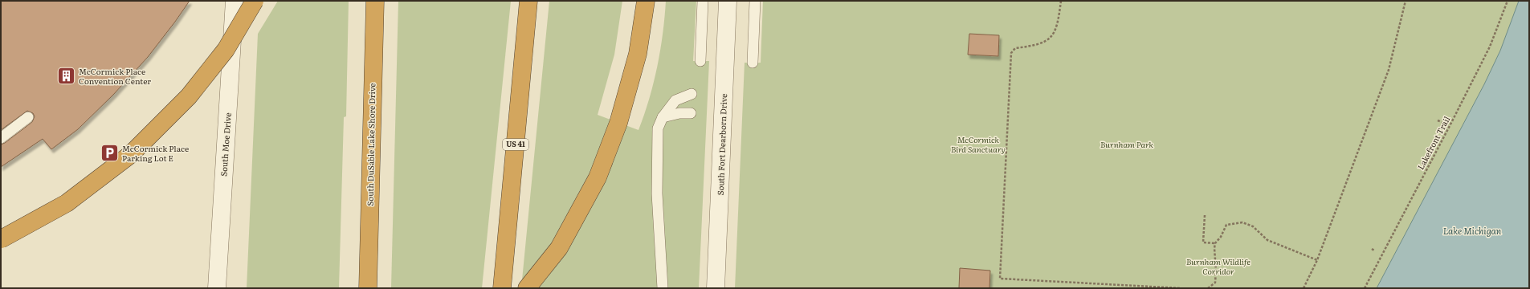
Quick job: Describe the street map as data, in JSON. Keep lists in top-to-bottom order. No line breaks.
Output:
{"streets":{"highway":["South DuSable Lake Shore Drive","US 41"],"street":["South Moe Drive","South Fort Dearborn Drive"],"path":["Lakefront Trail"]},"water":["Lake Michigan"],"parks":["McCormick Bird Sanctuary","Burnham Park","Burnham Wildlife Corridor"],"places":{"building":["McCormick Place Convention Center"],"parking":["McCormick Place Parking Lot E"]}}
